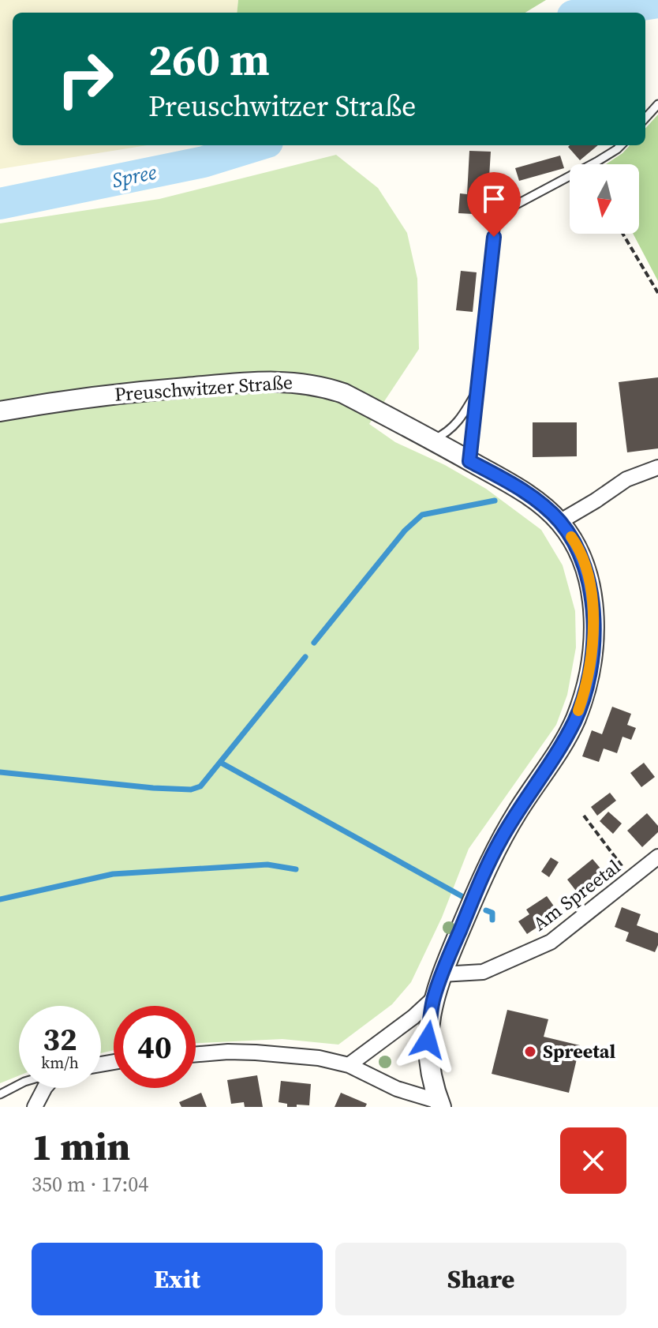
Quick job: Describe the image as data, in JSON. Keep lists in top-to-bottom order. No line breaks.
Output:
{"streets":{"street":["Preuschwitzer Straße","Am Spreetal"]},"crossings":[["Preuschwitzer Straße","Am Spreetal"]],"water":["Spree"],"places":["Spreetal"],"north":"bottom","page":{"turn":["260 m","Preuschwitzer Straße"],"speed":"32 km/h","limit":"40","heading":["1 min","350 m · 17:04"],"buttons":["Exit","Share"]}}
